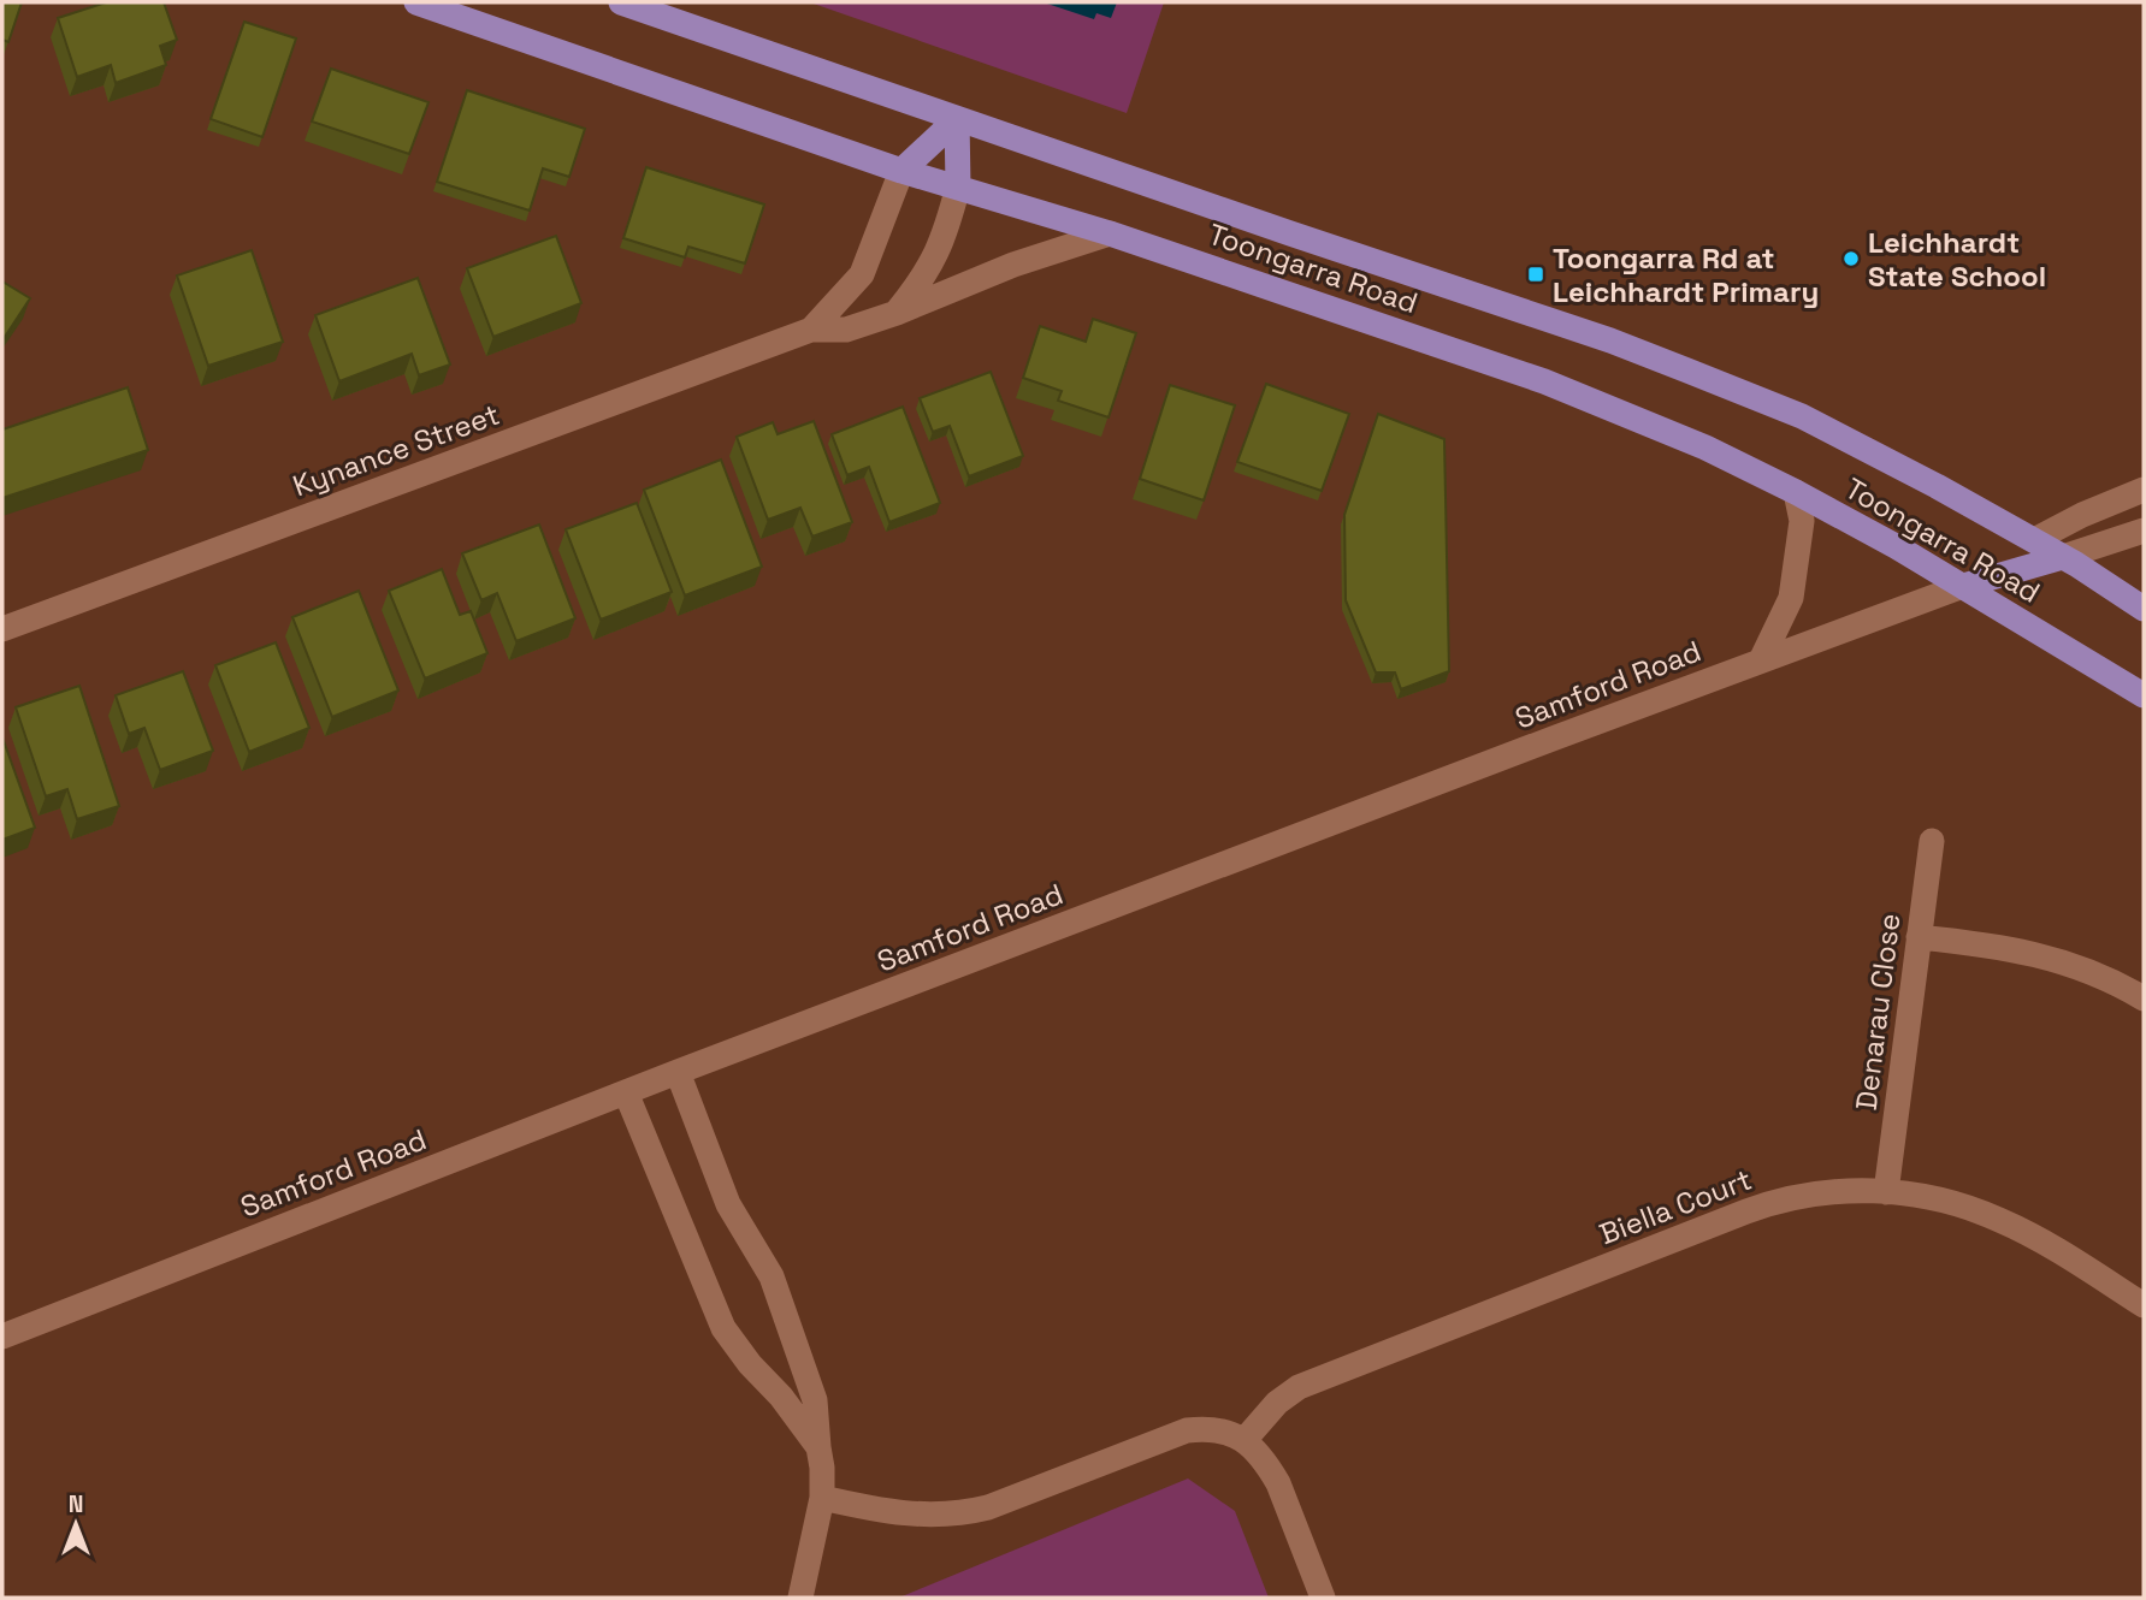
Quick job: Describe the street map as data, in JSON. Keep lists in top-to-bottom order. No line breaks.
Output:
{"streets":{"main road":["Toongarra Road","Samford Road"],"street":["Kynance Street","Denarau Close","Biella Court"]},"crossings":[["Toongarra Road","Samford Road"],["Denarau Close","Biella Court"]],"places":{"other":["Leichhardt State School"],"transit":["Toongarra Rd at Leichhardt Primary"]},"north":"top"}
